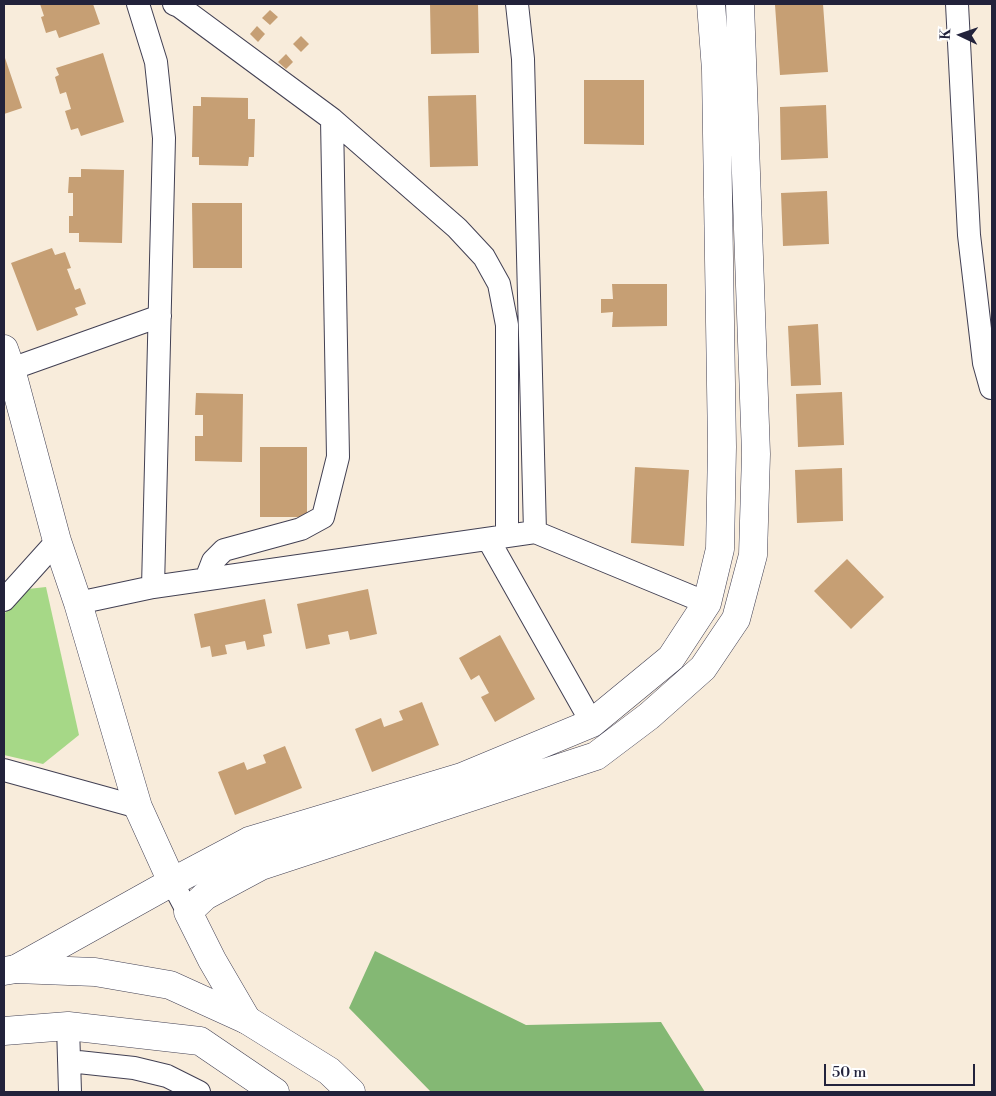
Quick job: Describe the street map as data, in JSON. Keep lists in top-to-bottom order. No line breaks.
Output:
{"scale_bar":"50 m","north":"left"}
